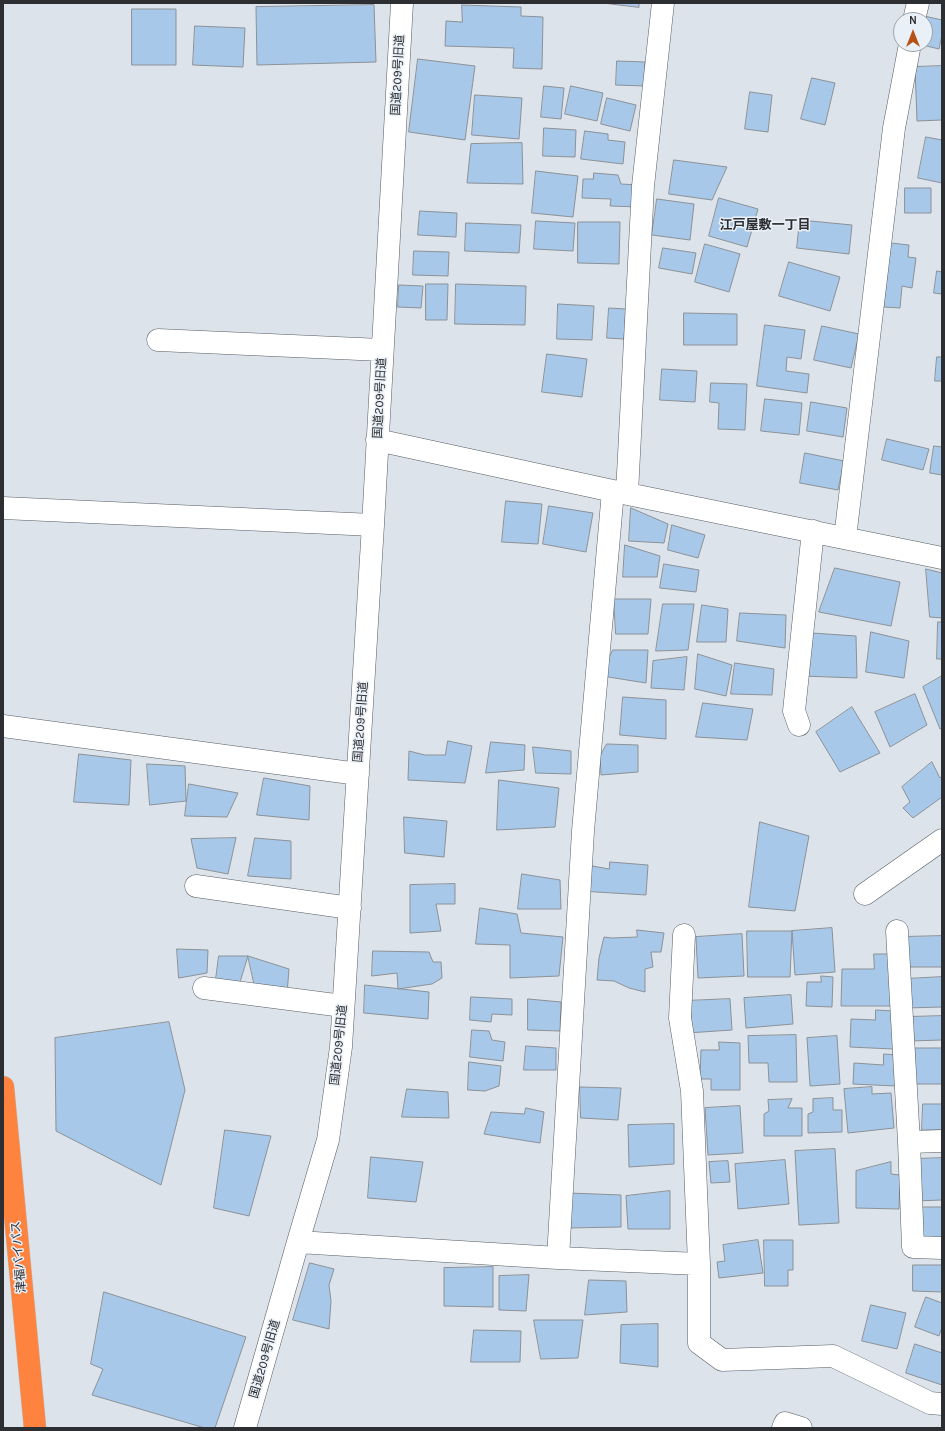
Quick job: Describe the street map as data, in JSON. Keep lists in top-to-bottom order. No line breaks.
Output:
{"streets":{"highway":["津福バイパス"],"street":["国道209号旧道"]},"districts":["江戸屋敷一丁目"],"north":"top"}
